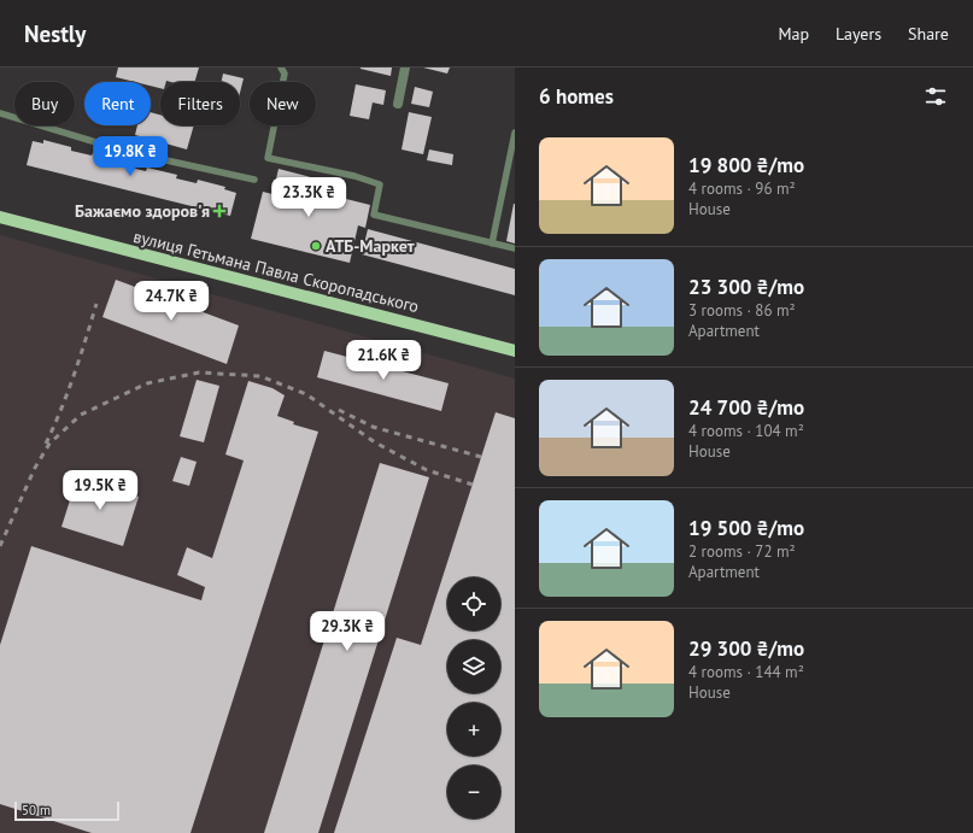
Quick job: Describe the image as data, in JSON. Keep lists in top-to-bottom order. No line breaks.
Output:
{"streets":{"main road":["вулиця Гетьмана Павла Скоропадського"]},"places":{"health":["Бажаємо здоров'я"],"other":["АТБ-Маркет"]},"scale_bar":"50 m","page":{"header":"Nestly","nav":["Map","Layers","Share"],"heading":"6 homes","chip":["Buy","Rent","Filters","New"],"list":[{"name":"19 800 ₴/mo","note":"4 rooms · 96 m² · House"},{"name":"23 300 ₴/mo","note":"3 rooms · 86 m² · Apartment"},{"name":"24 700 ₴/mo","note":"4 rooms · 104 m² · House"},{"name":"19 500 ₴/mo","note":"2 rooms · 72 m² · Apartment"},{"name":"29 300 ₴/mo","note":"4 rooms · 144 m² · House"}],"price":["19.8K ₴","23.3K ₴","24.7K ₴","21.6K ₴","19.5K ₴","29.3K ₴"],"map_buttons":["+","−"],"scale":"50 m"}}
